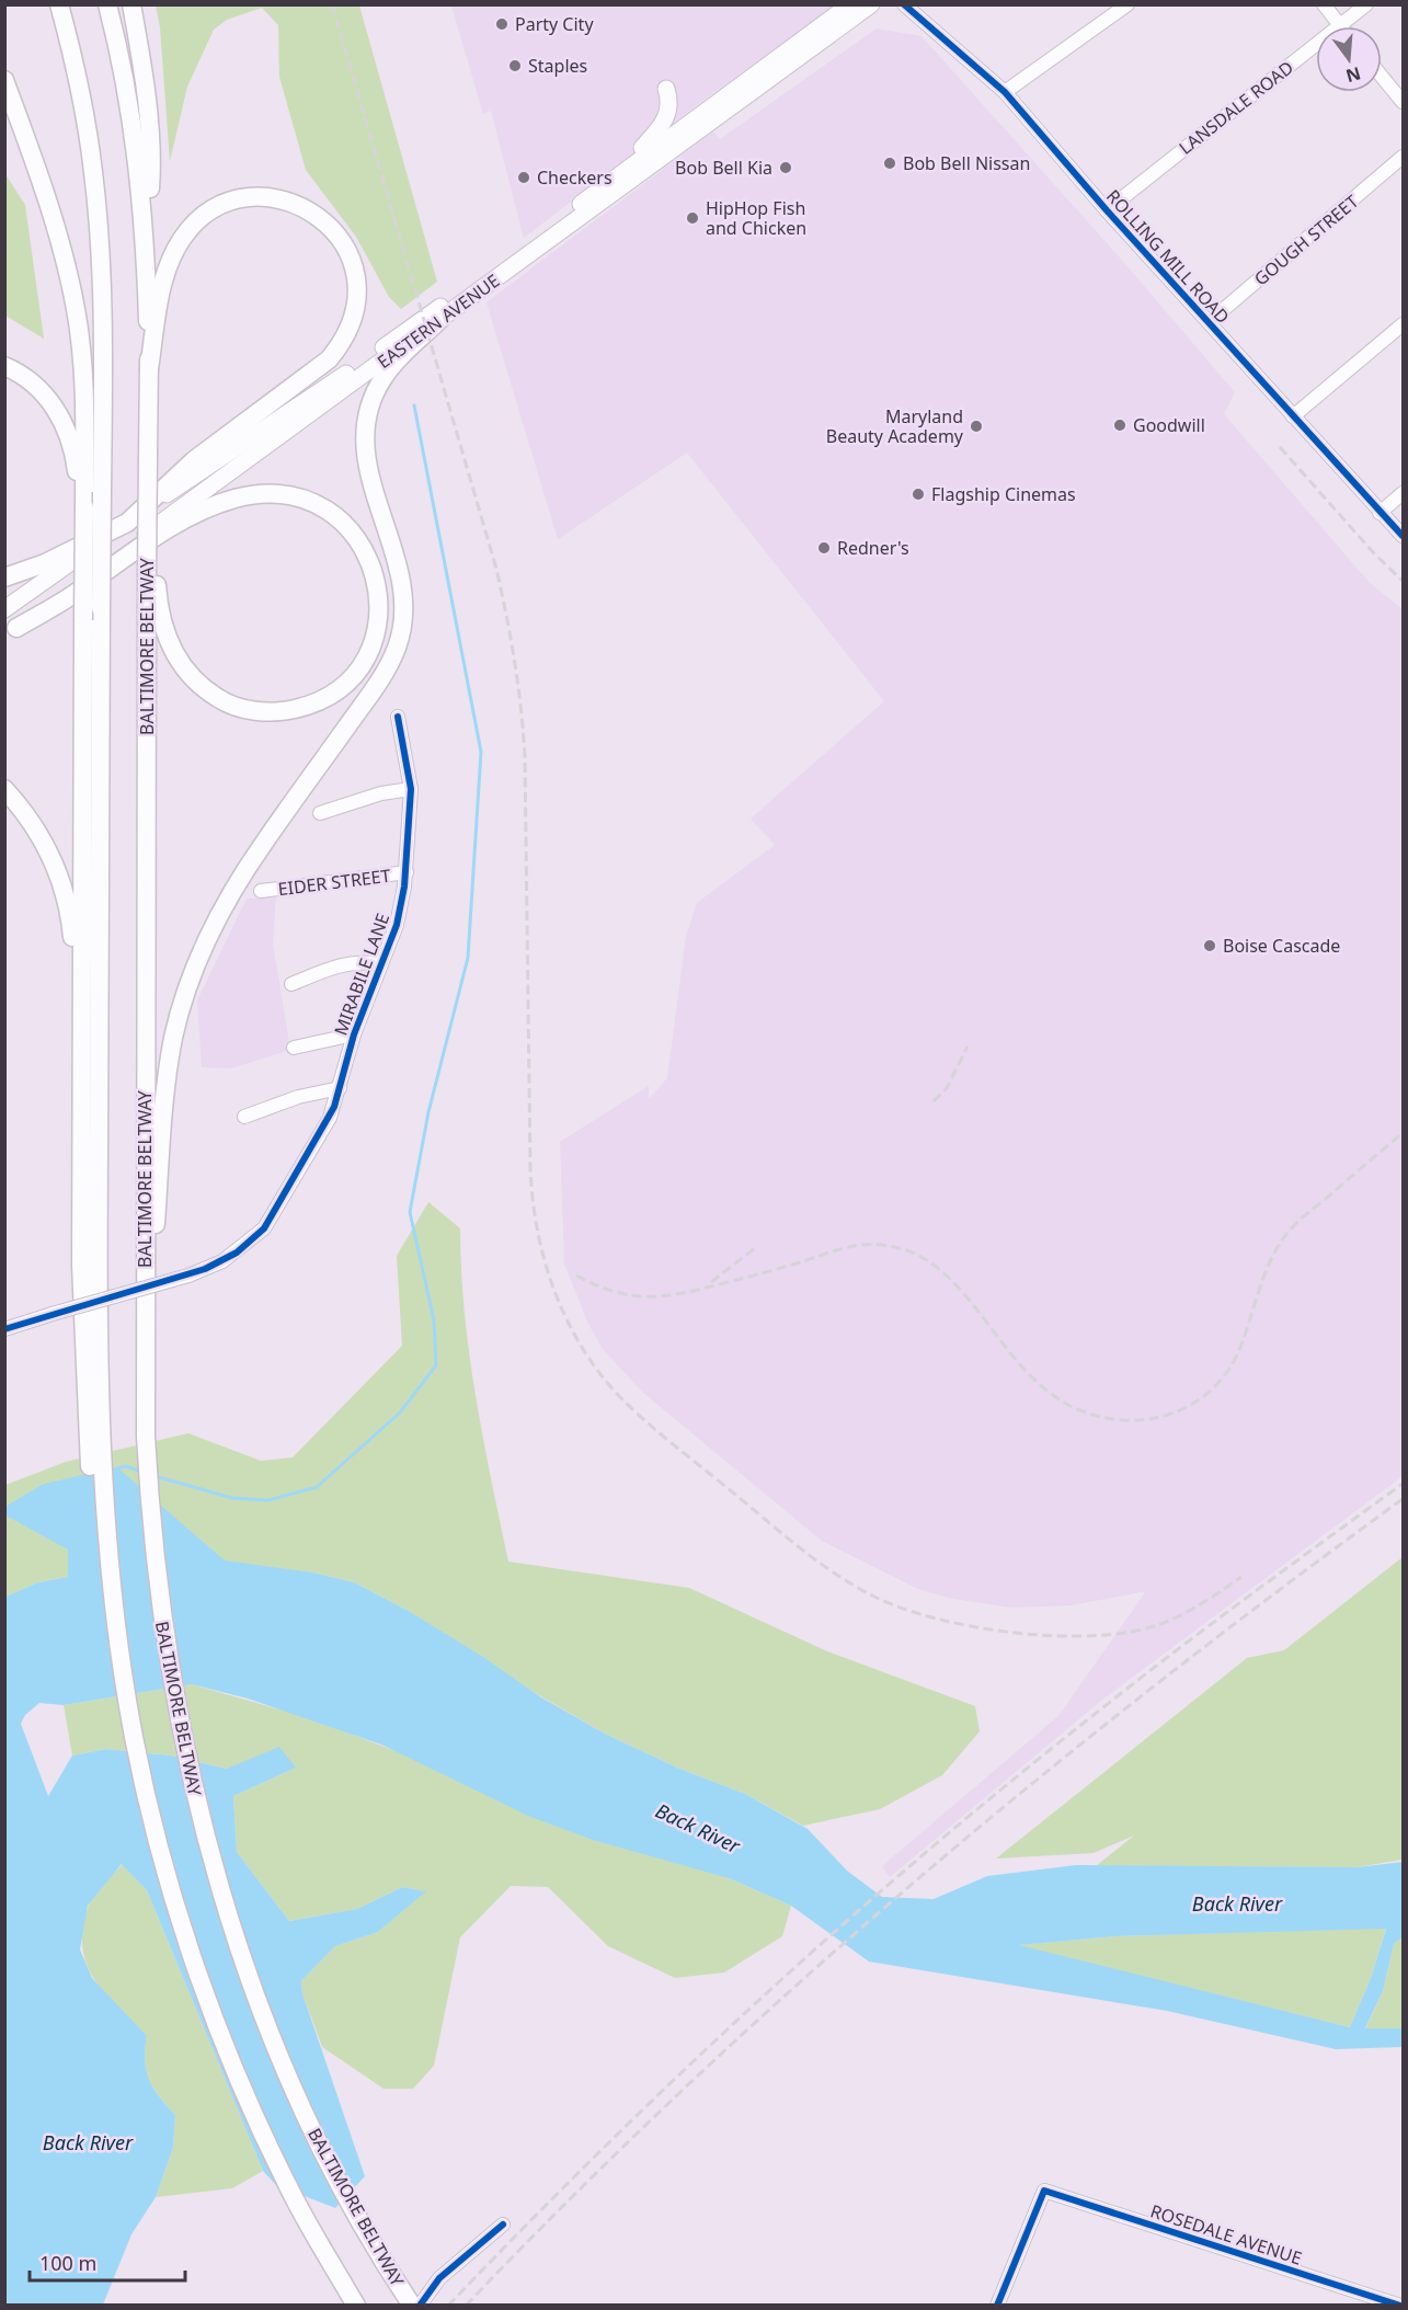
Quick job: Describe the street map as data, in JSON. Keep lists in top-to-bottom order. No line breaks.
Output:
{"streets":{"highway":["BALTIMORE BELTWAY"],"main road":["EASTERN AVENUE"],"street":["LANSDALE ROAD","GOUGH STREET","ROLLING MILL ROAD","EIDER STREET","MIRABILE LANE","ROSEDALE AVENUE"]},"crossings":[["LANSDALE ROAD","ROLLING MILL ROAD"],["GOUGH STREET","ROLLING MILL ROAD"],["EIDER STREET","MIRABILE LANE"]],"water":["Back River"],"places":["Party City","Staples","Bob Bell Nissan","Bob Bell Kia","Checkers","HipHop Fish and Chicken","Goodwill","Maryland Beauty Academy","Flagship Cinemas","Redner's","Boise Cascade"],"scale_bar":"100 m","north":"bottom"}
